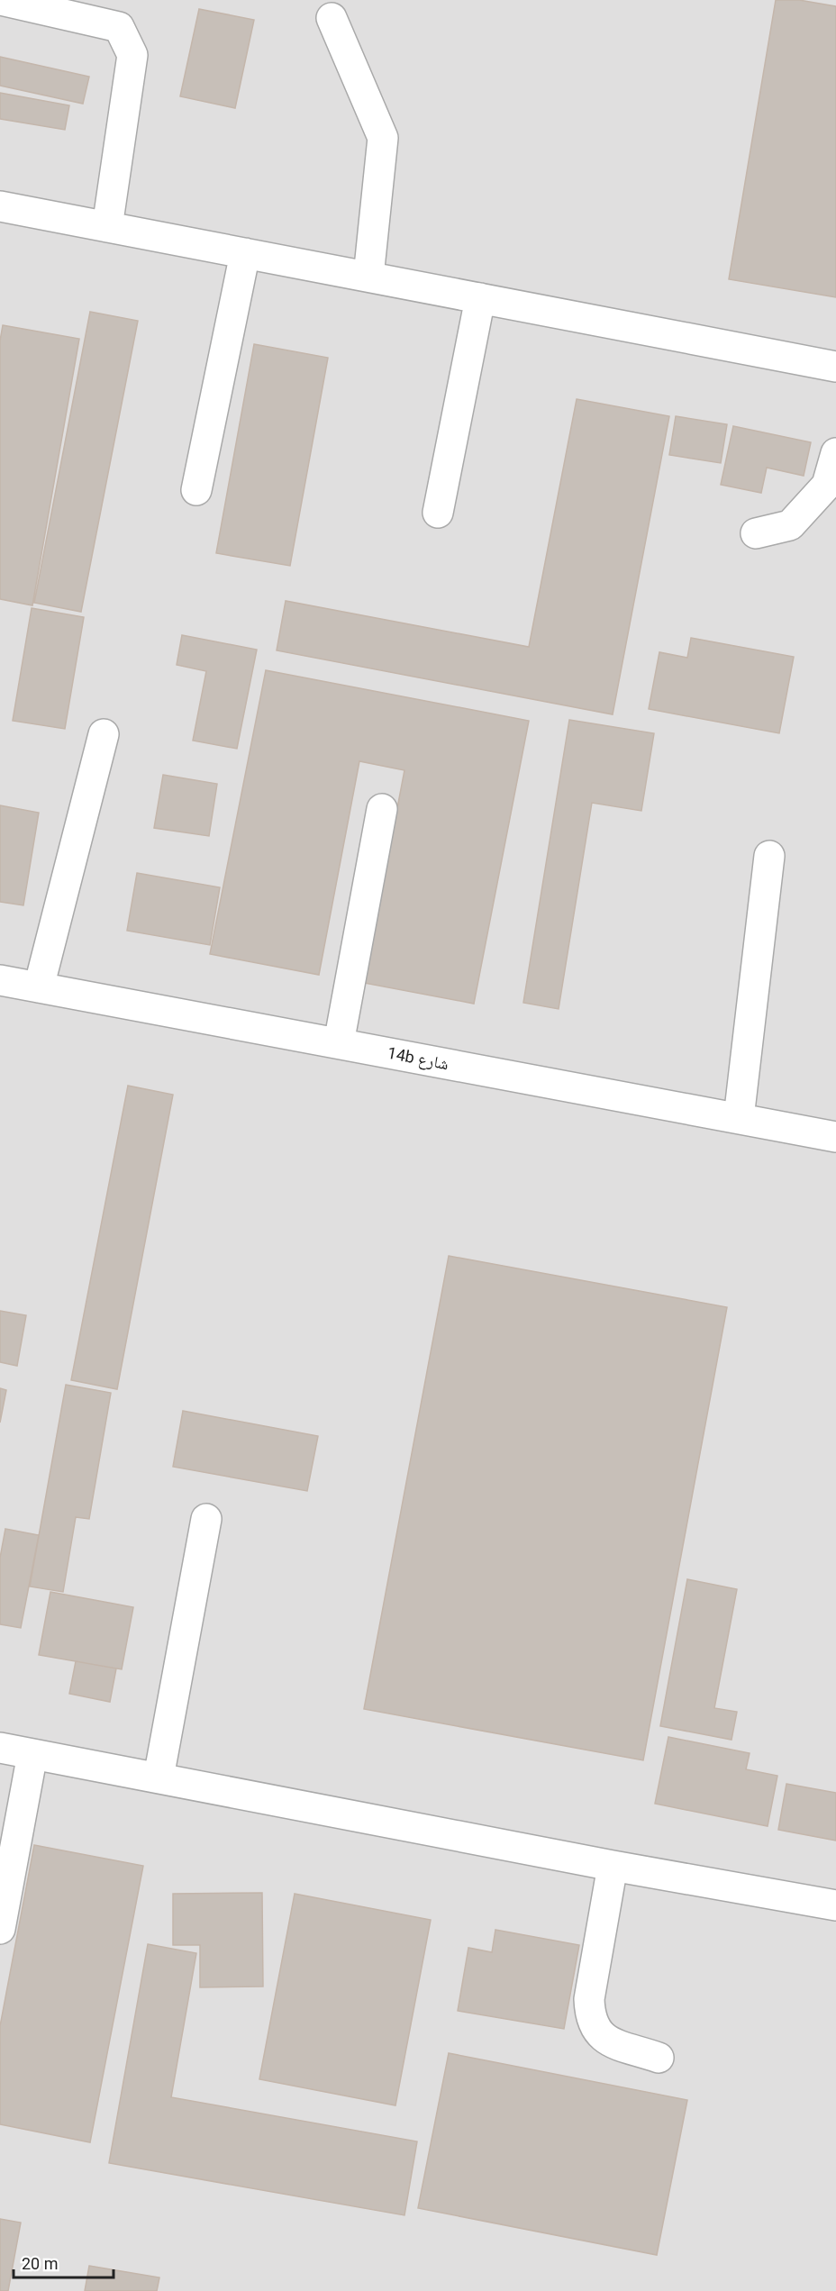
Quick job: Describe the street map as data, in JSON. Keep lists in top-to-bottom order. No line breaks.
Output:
{"streets":{"lane":["14b شارع"]},"scale_bar":"20 m"}
